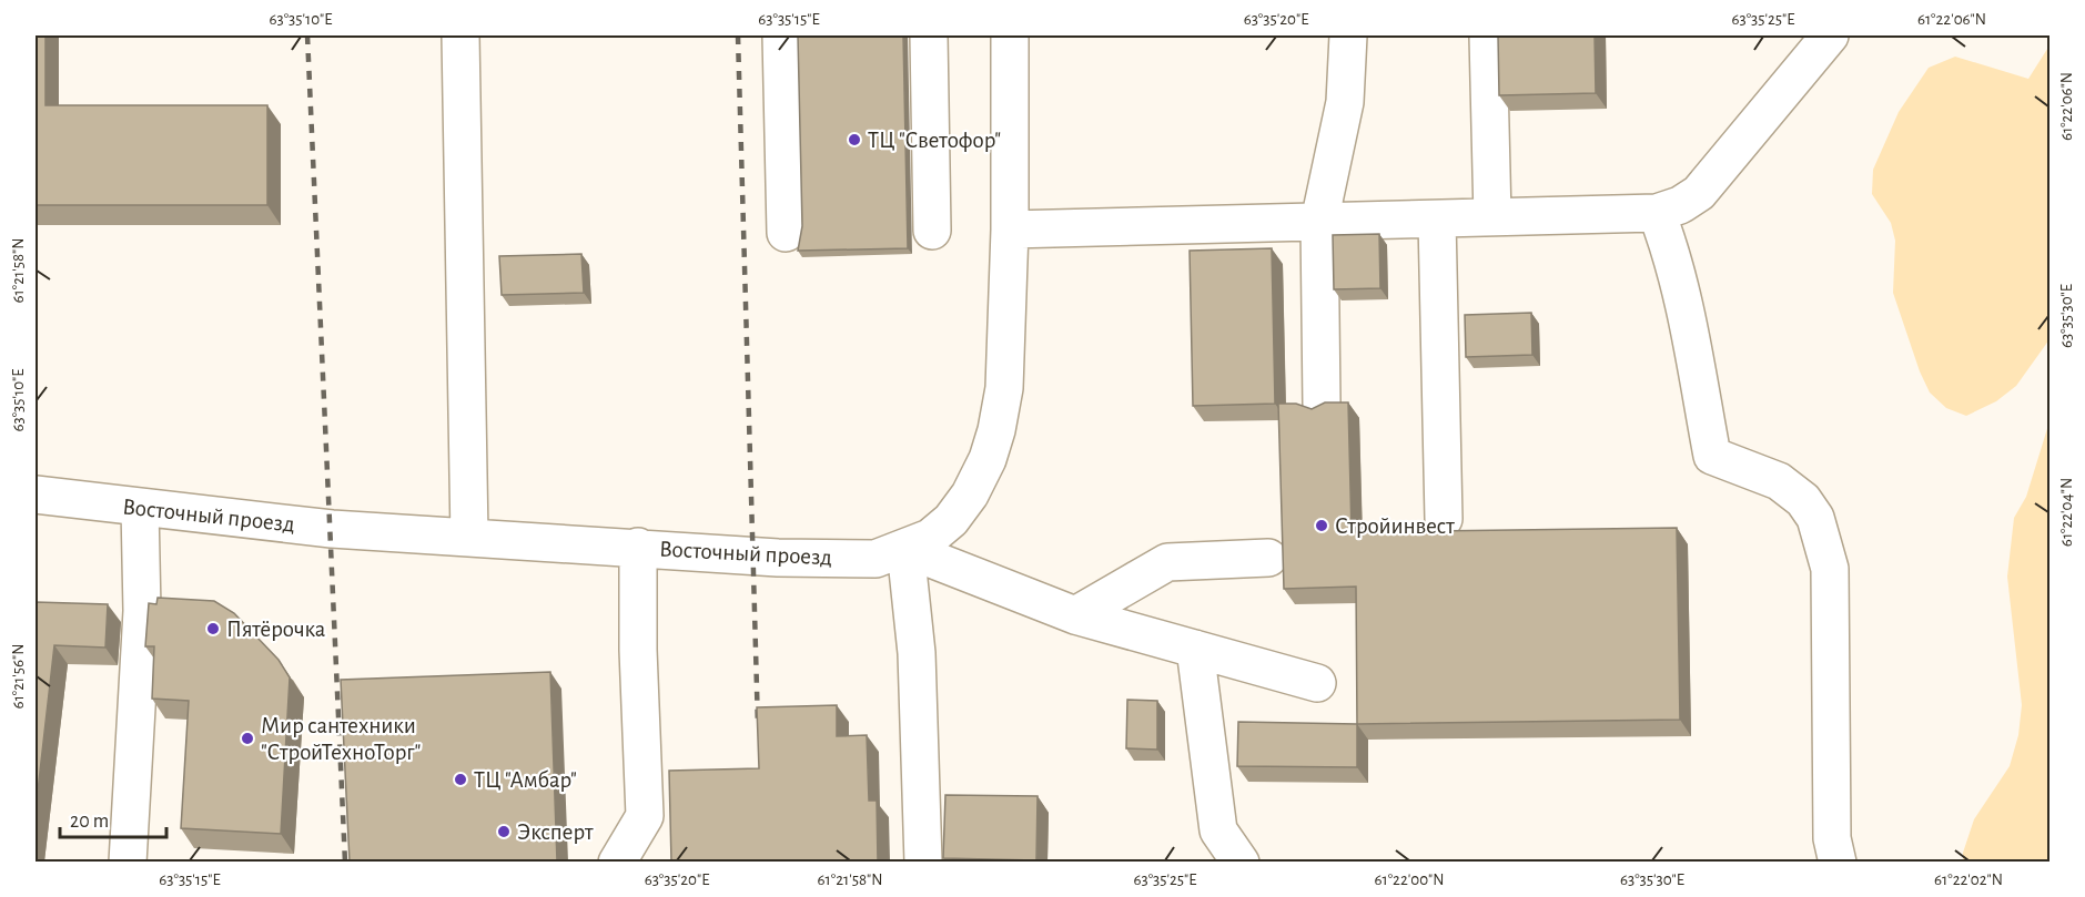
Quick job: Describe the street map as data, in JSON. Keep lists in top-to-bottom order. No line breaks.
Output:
{"streets":{"street":["Восточный проезд"]},"places":["ТЦ \"Светофор\"","Стройинвест","Пятёрочка","Мир сантехники \"СтройТехноТорг\"","ТЦ \"Амбар\"","Эксперт"],"scale_bar":"20 m","coordinates":["63°35'10\"E","63°35'15\"E","63°35'20\"E","63°35'25\"E","61°22'06\"N","61°21'58\"N","63°35'30\"E","61°22'04\"N","61°21'56\"N","61°22'00\"N","61°22'02\"N"]}
